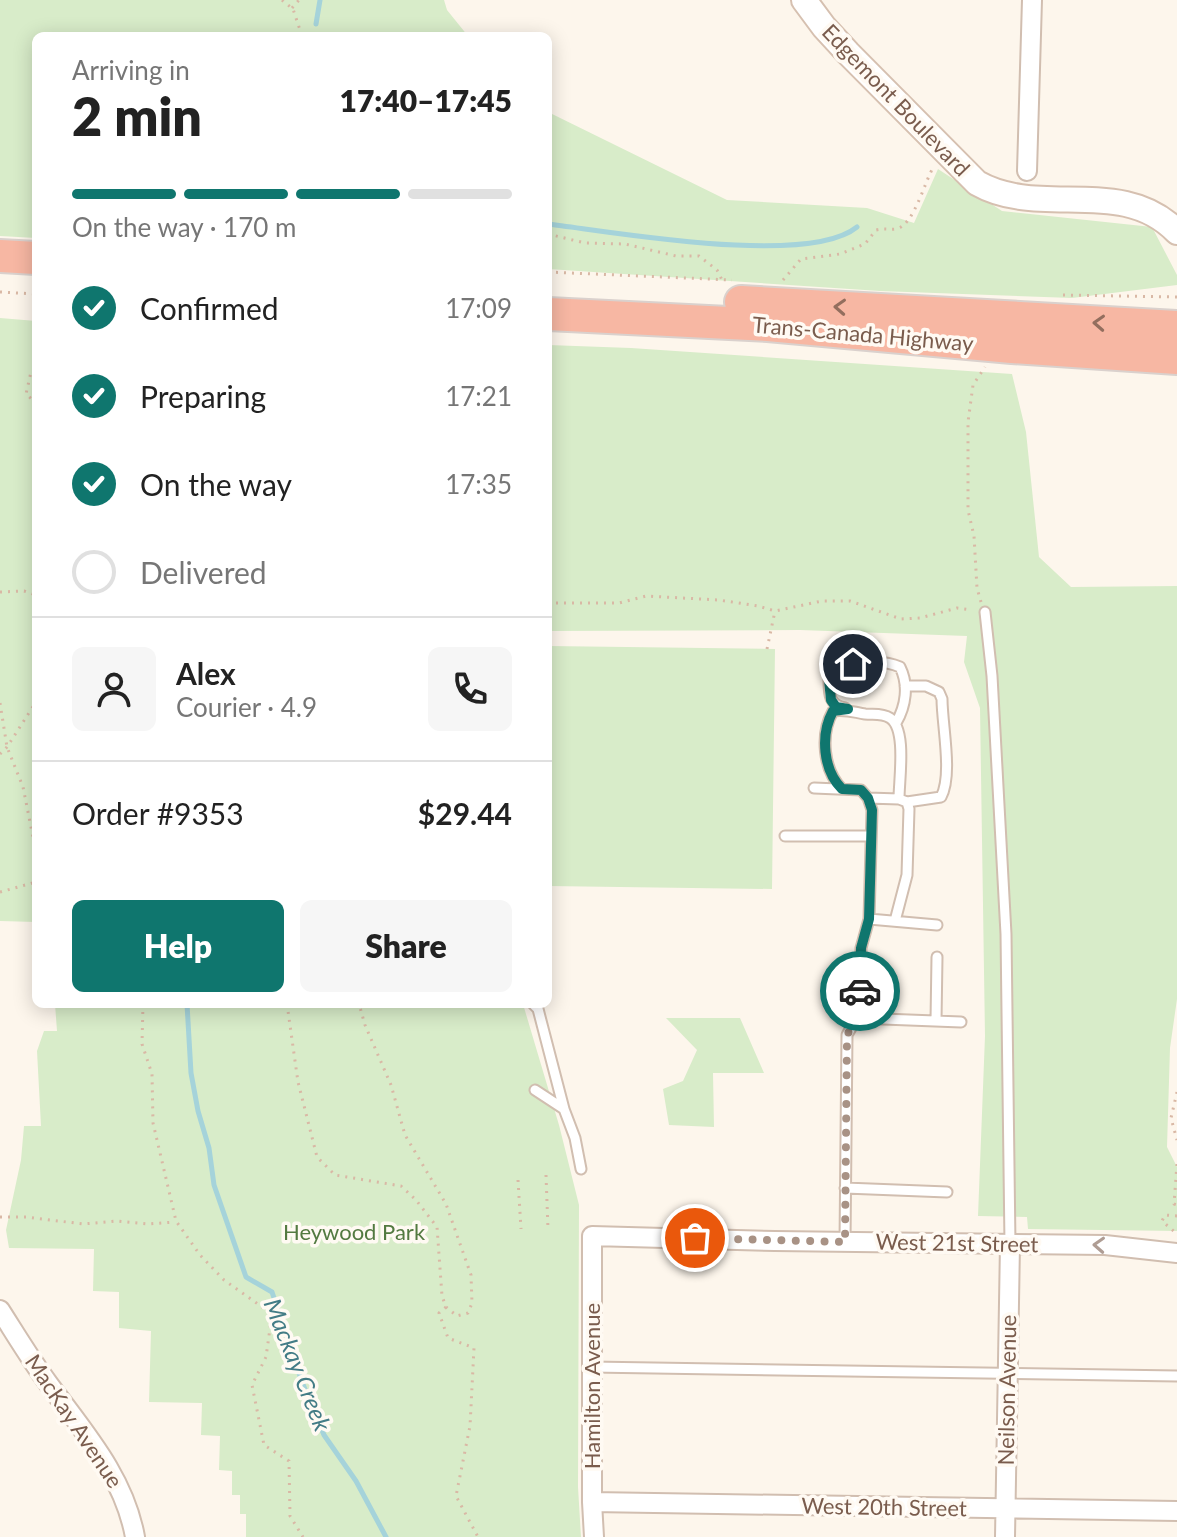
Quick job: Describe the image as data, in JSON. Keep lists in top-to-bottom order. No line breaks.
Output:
{"streets":{"highway":["Trans-Canada Highway"],"street":["Edgemont Boulevard","West 21st Street","Hamilton Avenue","Neilson Avenue","MacKay Avenue","West 20th Street"]},"crossings":[["West 21st Street","Hamilton Avenue"],["West 21st Street","Neilson Avenue"],["Hamilton Avenue","West 20th Street"],["Neilson Avenue","West 20th Street"]],"water":["Mackay Creek"],"parks":["Heywood Park"],"page":{"heading":["2 min","Arriving in","17:40–17:45"],"panel":["Alex","Courier · 4.9","Order #9353","$29.44"],"bar":"On the way · 170 m","list":[["Confirmed","17:09"],["Preparing","17:21"],["On the way","17:35"],"Delivered"],"buttons":["Help","Share"]}}
